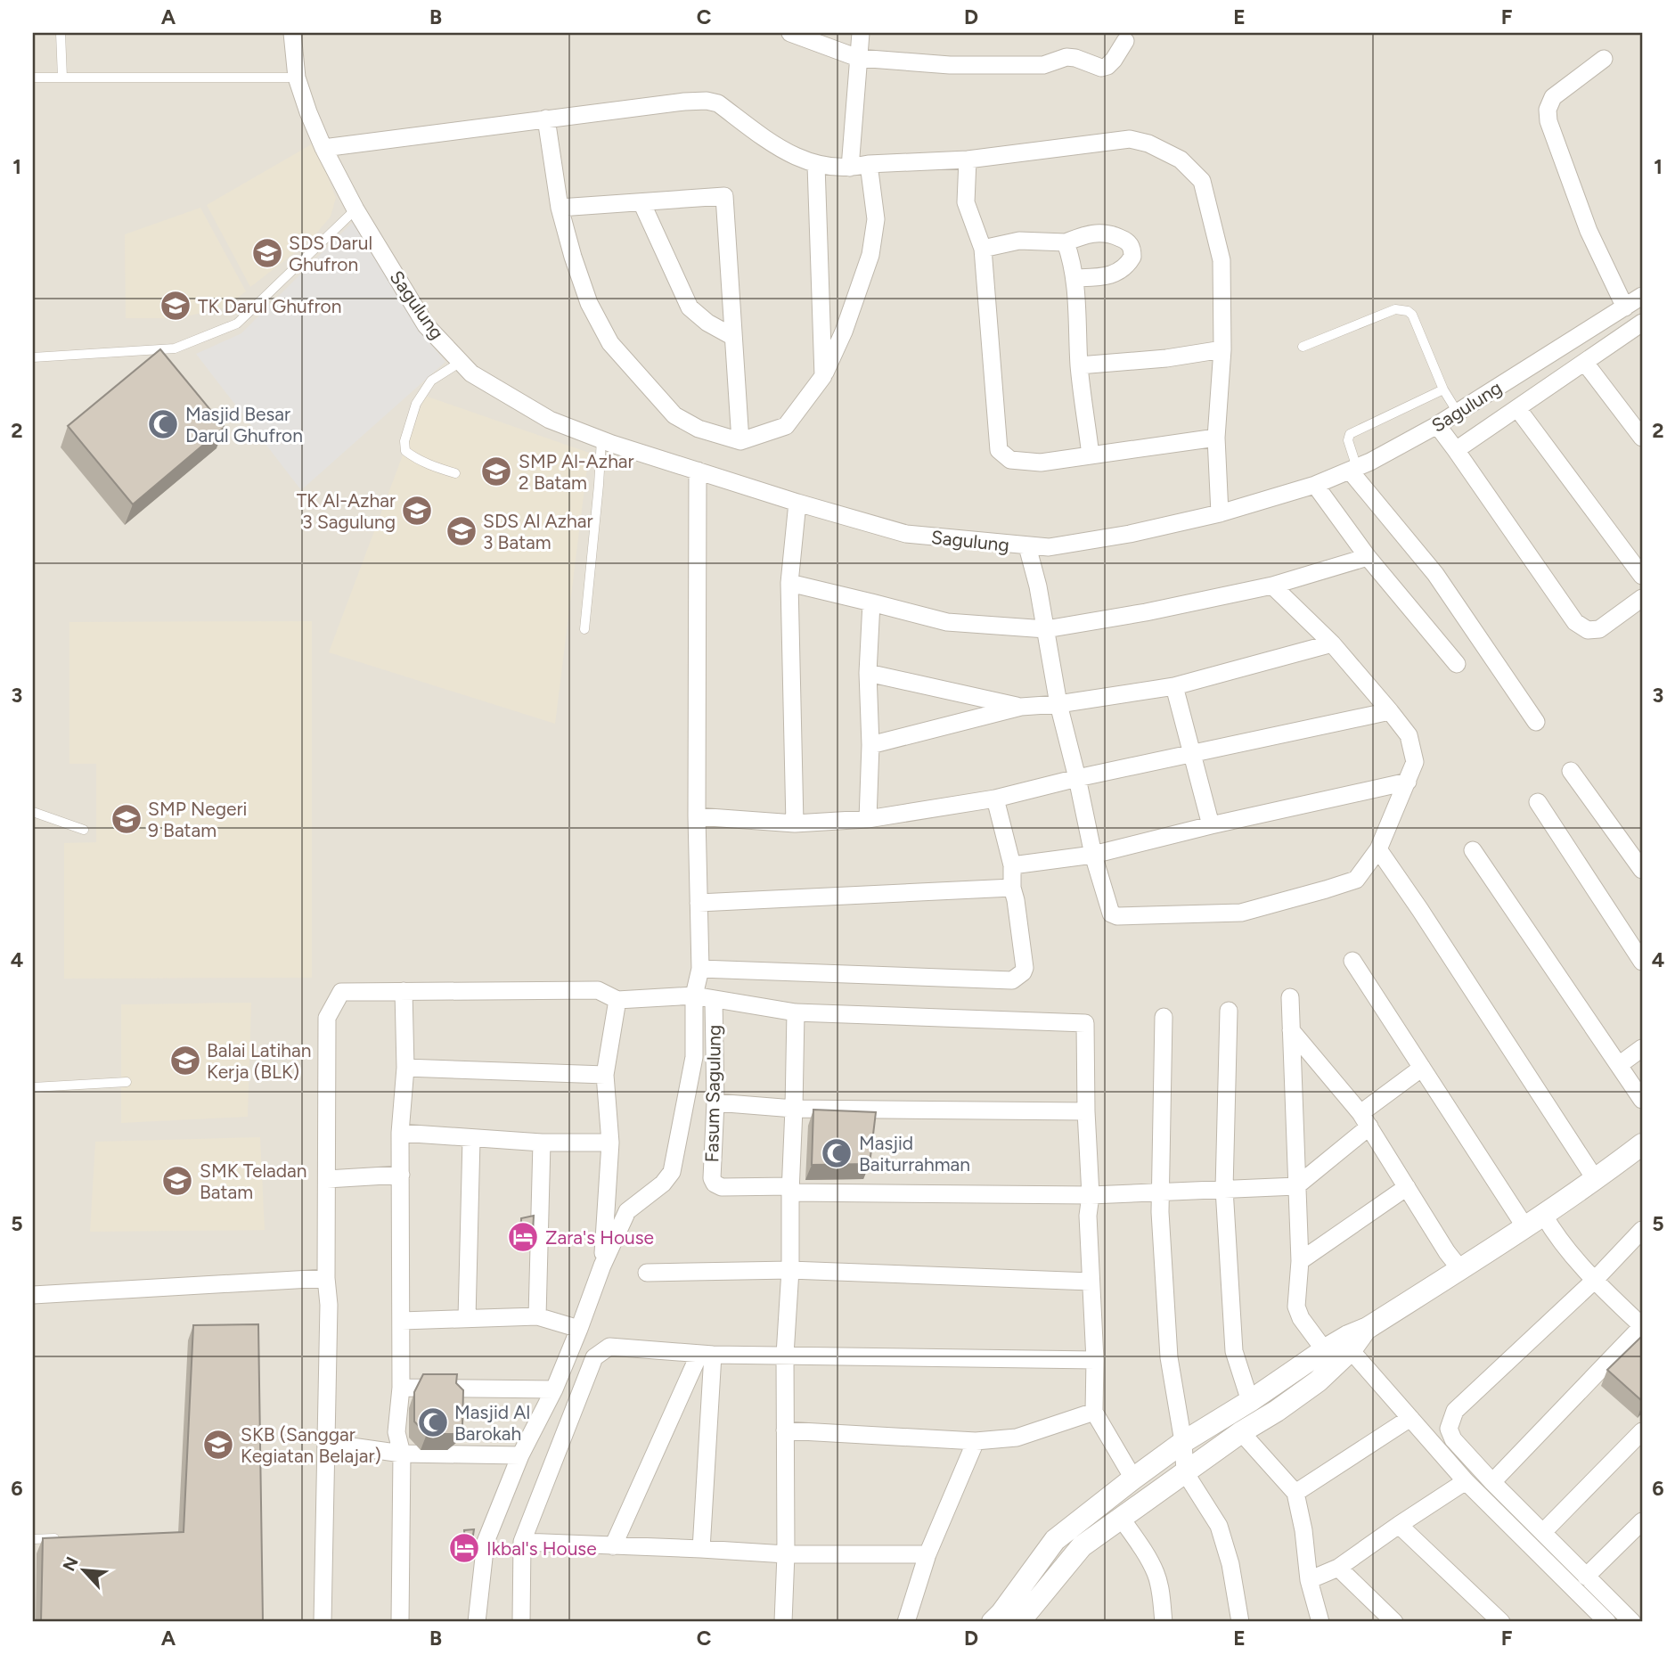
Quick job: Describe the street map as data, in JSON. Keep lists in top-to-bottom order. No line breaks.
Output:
{"streets":{"street":["Sagulung","Fasum Sagulung"]},"places":{"school or university":["SDS Darul Ghufron","TK Darul Ghufron","SMP Al-Azhar 2 Batam","TK Al-Azhar 3 Sagulung","SDS Al Azhar 3 Batam","SMP Negeri 9 Batam","Balai Latihan Kerja (BLK)","SMK Teladan Batam","SKB (Sanggar Kegiatan Belajar)"],"mosque":["Masjid Besar Darul Ghufron","Masjid Baiturrahman","Masjid Al Barokah"],"hotel":["Zara's House","Ikbal's House"]},"north":"top left","grid":{"columns":["A","B","C","D","E","F"],"rows":["1","2","3","4","5","6"]}}
